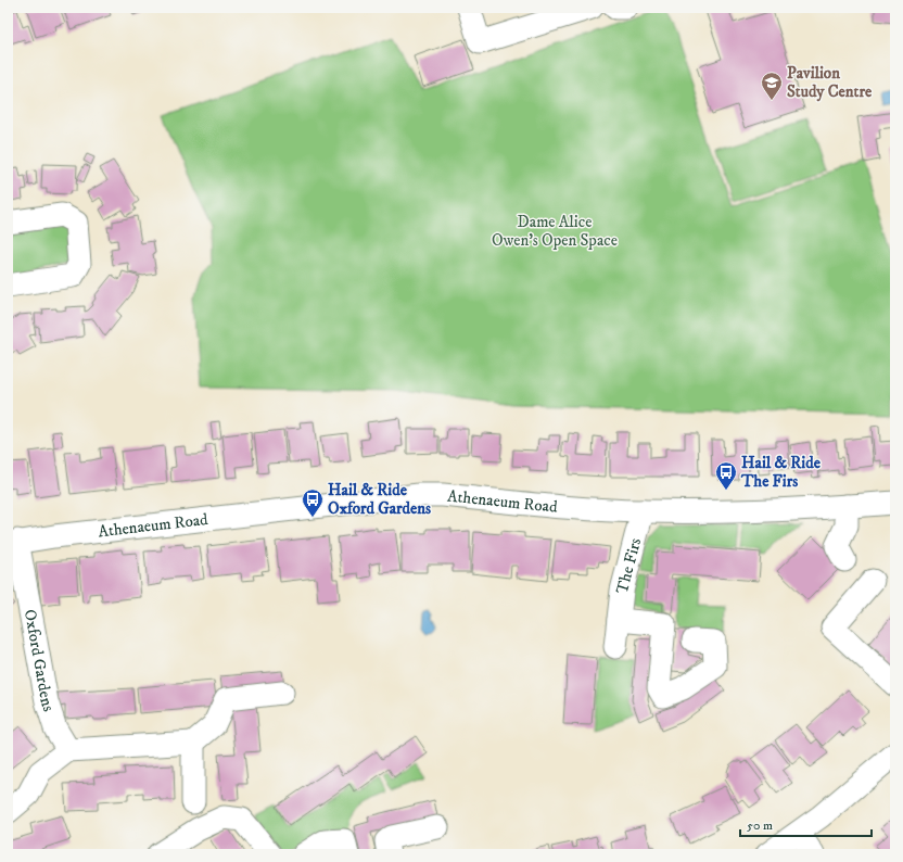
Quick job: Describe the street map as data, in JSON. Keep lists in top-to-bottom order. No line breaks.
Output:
{"streets":{"street":["Athenaeum Road","The Firs","Oxford Gardens"]},"crossings":[["Athenaeum Road","The Firs"],["Athenaeum Road","Oxford Gardens"]],"parks":["Dame Alice Owen's Open Space"],"places":{"school or university":["Pavilion Study Centre"],"bus stop":["Hail & Ride The Firs","Hail & Ride Oxford Gardens"]},"scale_bar":"50 m"}
